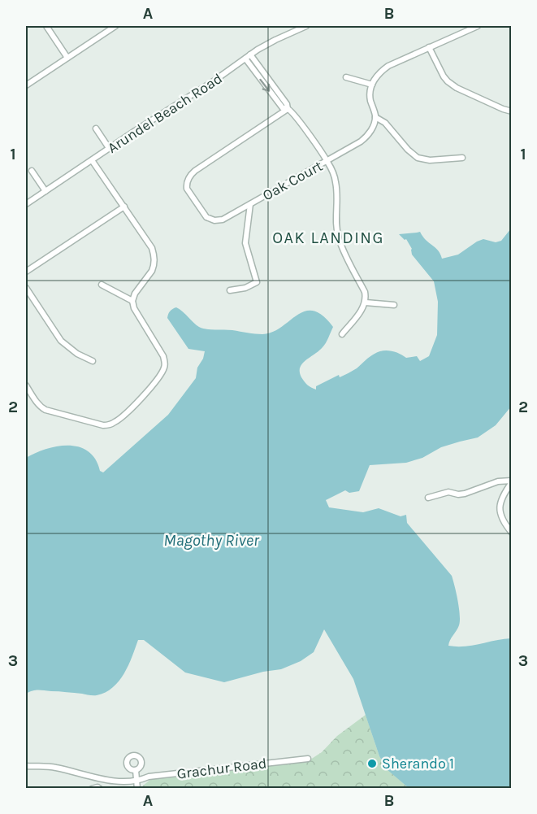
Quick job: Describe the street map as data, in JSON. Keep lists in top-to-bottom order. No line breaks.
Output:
{"streets":{"street":["Arundel Beach Road","Oak Court","Grachur Road"]},"districts":["OAK LANDING"],"water":["Magothy River"],"places":["Sherando 1"],"grid":{"columns":["A","B"],"rows":["1","2","3"]}}
